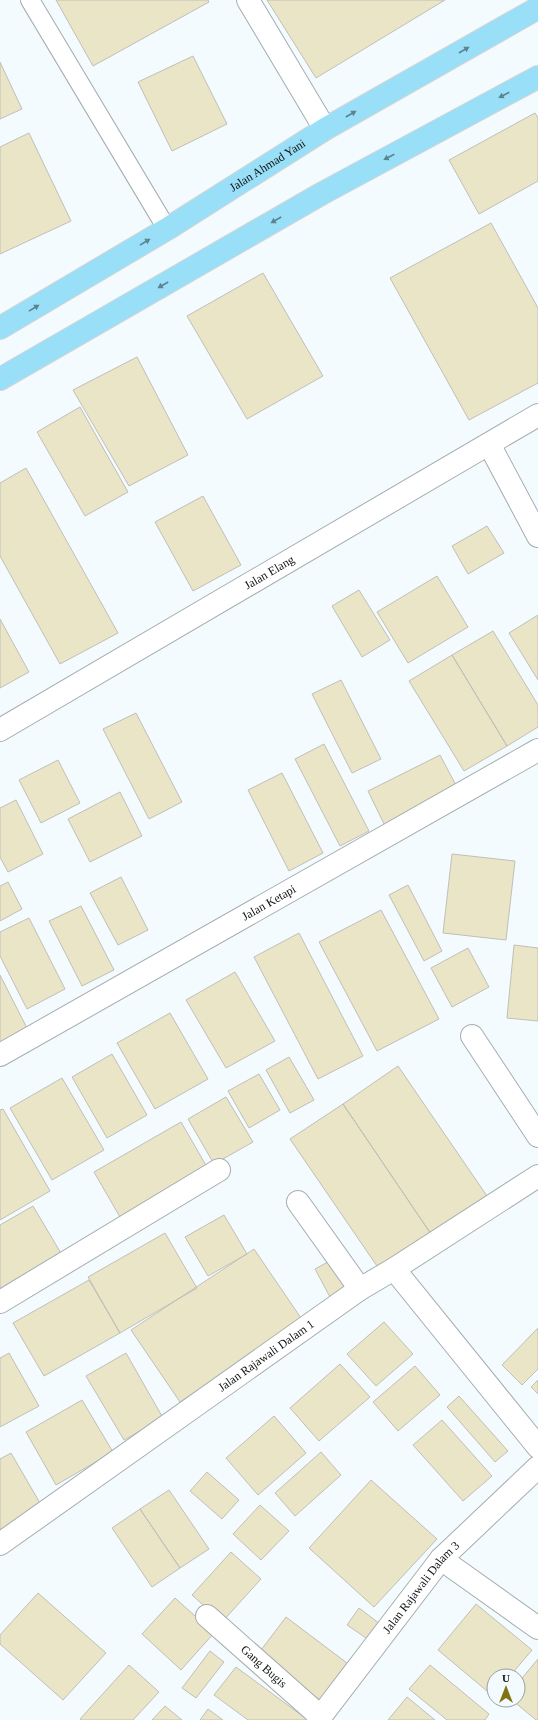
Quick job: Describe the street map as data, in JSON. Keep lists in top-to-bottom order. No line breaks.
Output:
{"streets":{"main road":["Jalan Ahmad Yani"],"street":["Jalan Elang","Jalan Ketapi","Jalan Rajawali Dalam 1","Jalan Rajawali Dalam 3","Gang Bugis"]},"crossings":[["Jalan Rajawali Dalam 3","Gang Bugis"]],"north":"top"}
